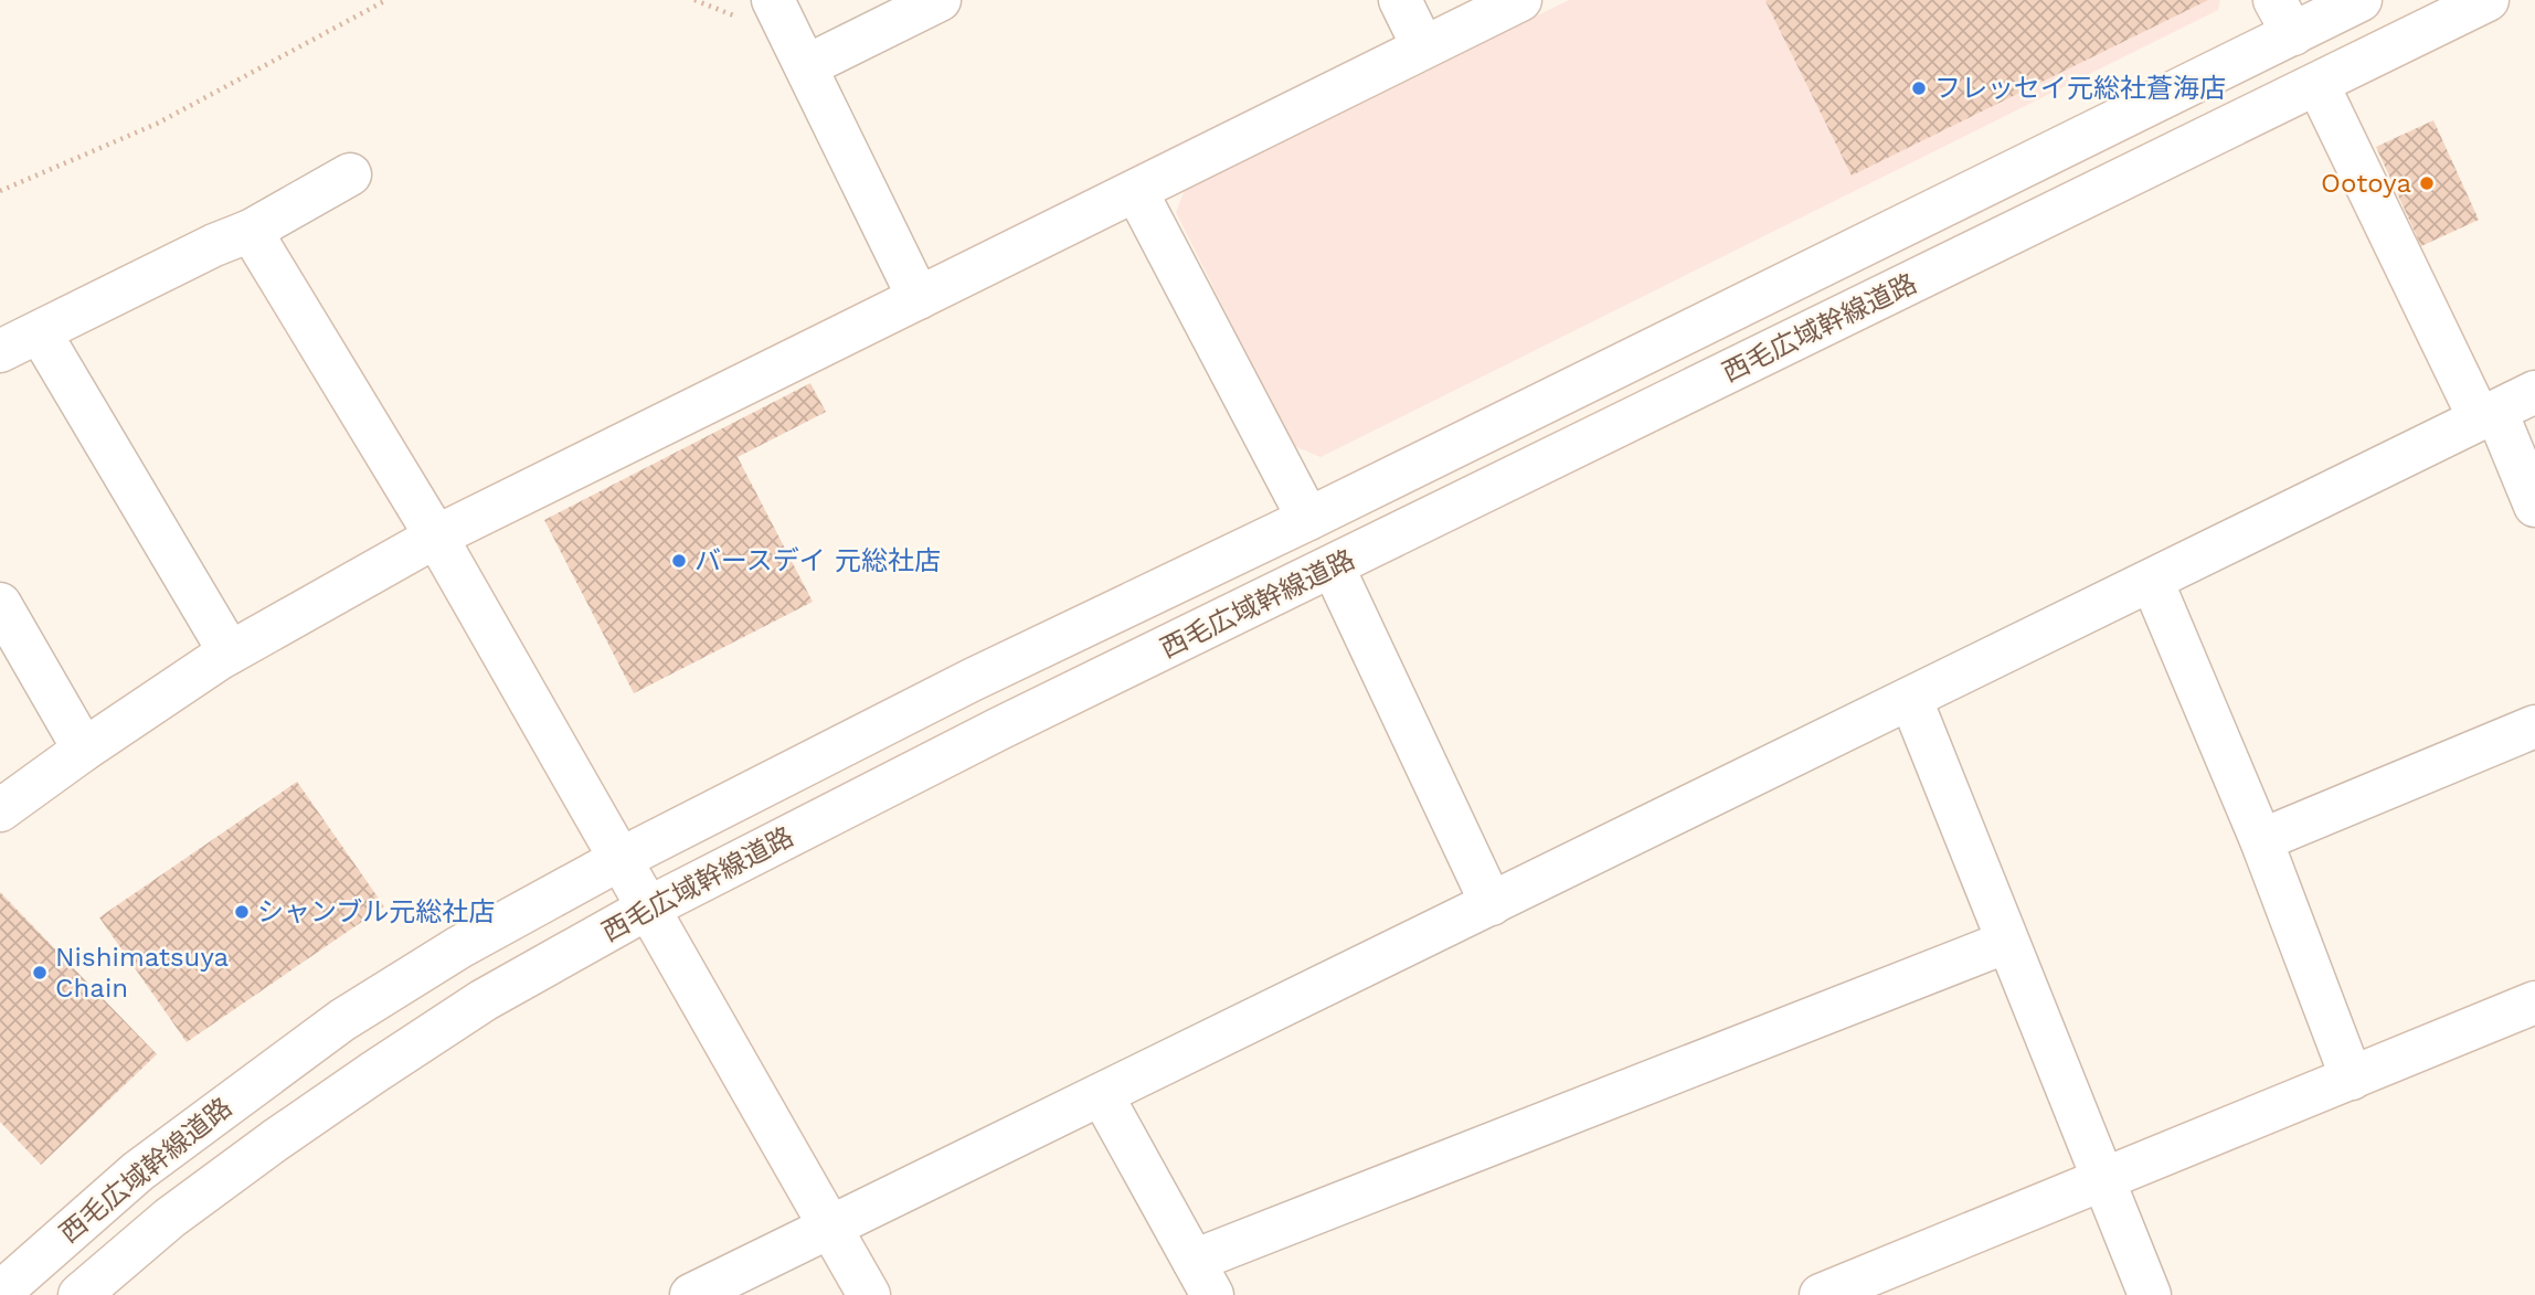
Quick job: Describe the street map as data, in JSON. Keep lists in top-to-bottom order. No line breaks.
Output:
{"streets":{"street":["西毛広域幹線道路"]},"places":["フレッセイ元総社蒼海店","Ootoya","バースデイ 元総社店","シャンブル元総社店","Nishimatsuya Chain"]}
